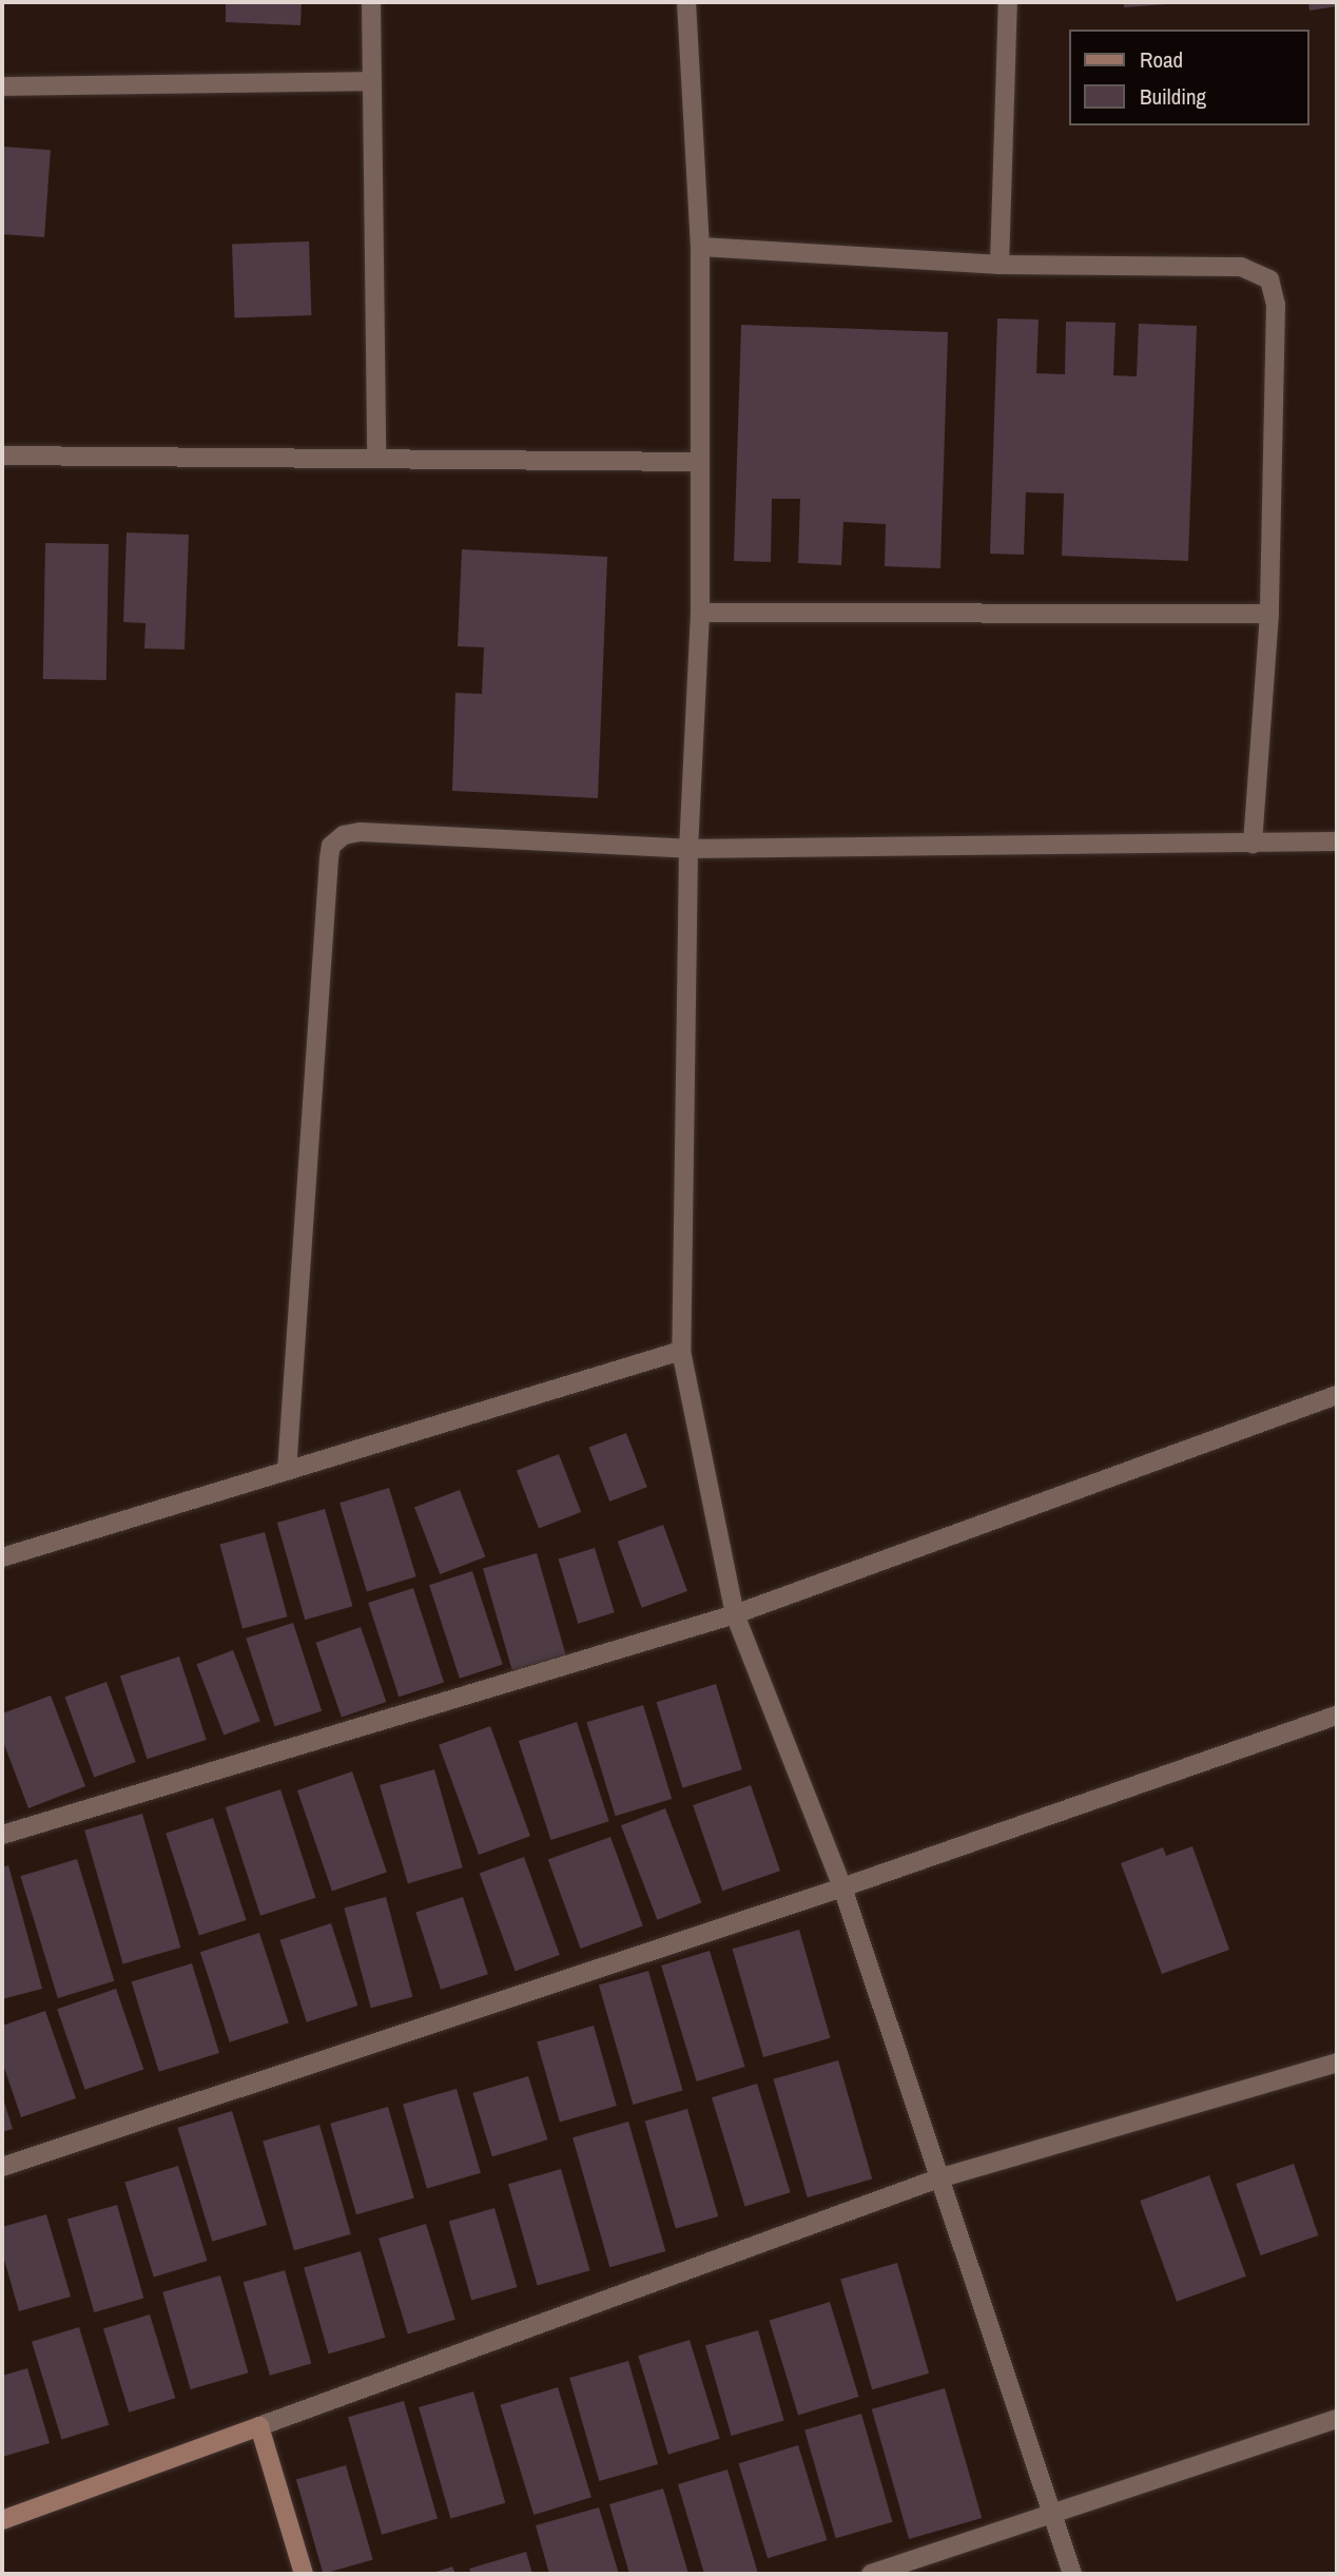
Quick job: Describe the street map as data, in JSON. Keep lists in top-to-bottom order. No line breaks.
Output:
{"legend":["Road","Building"]}
